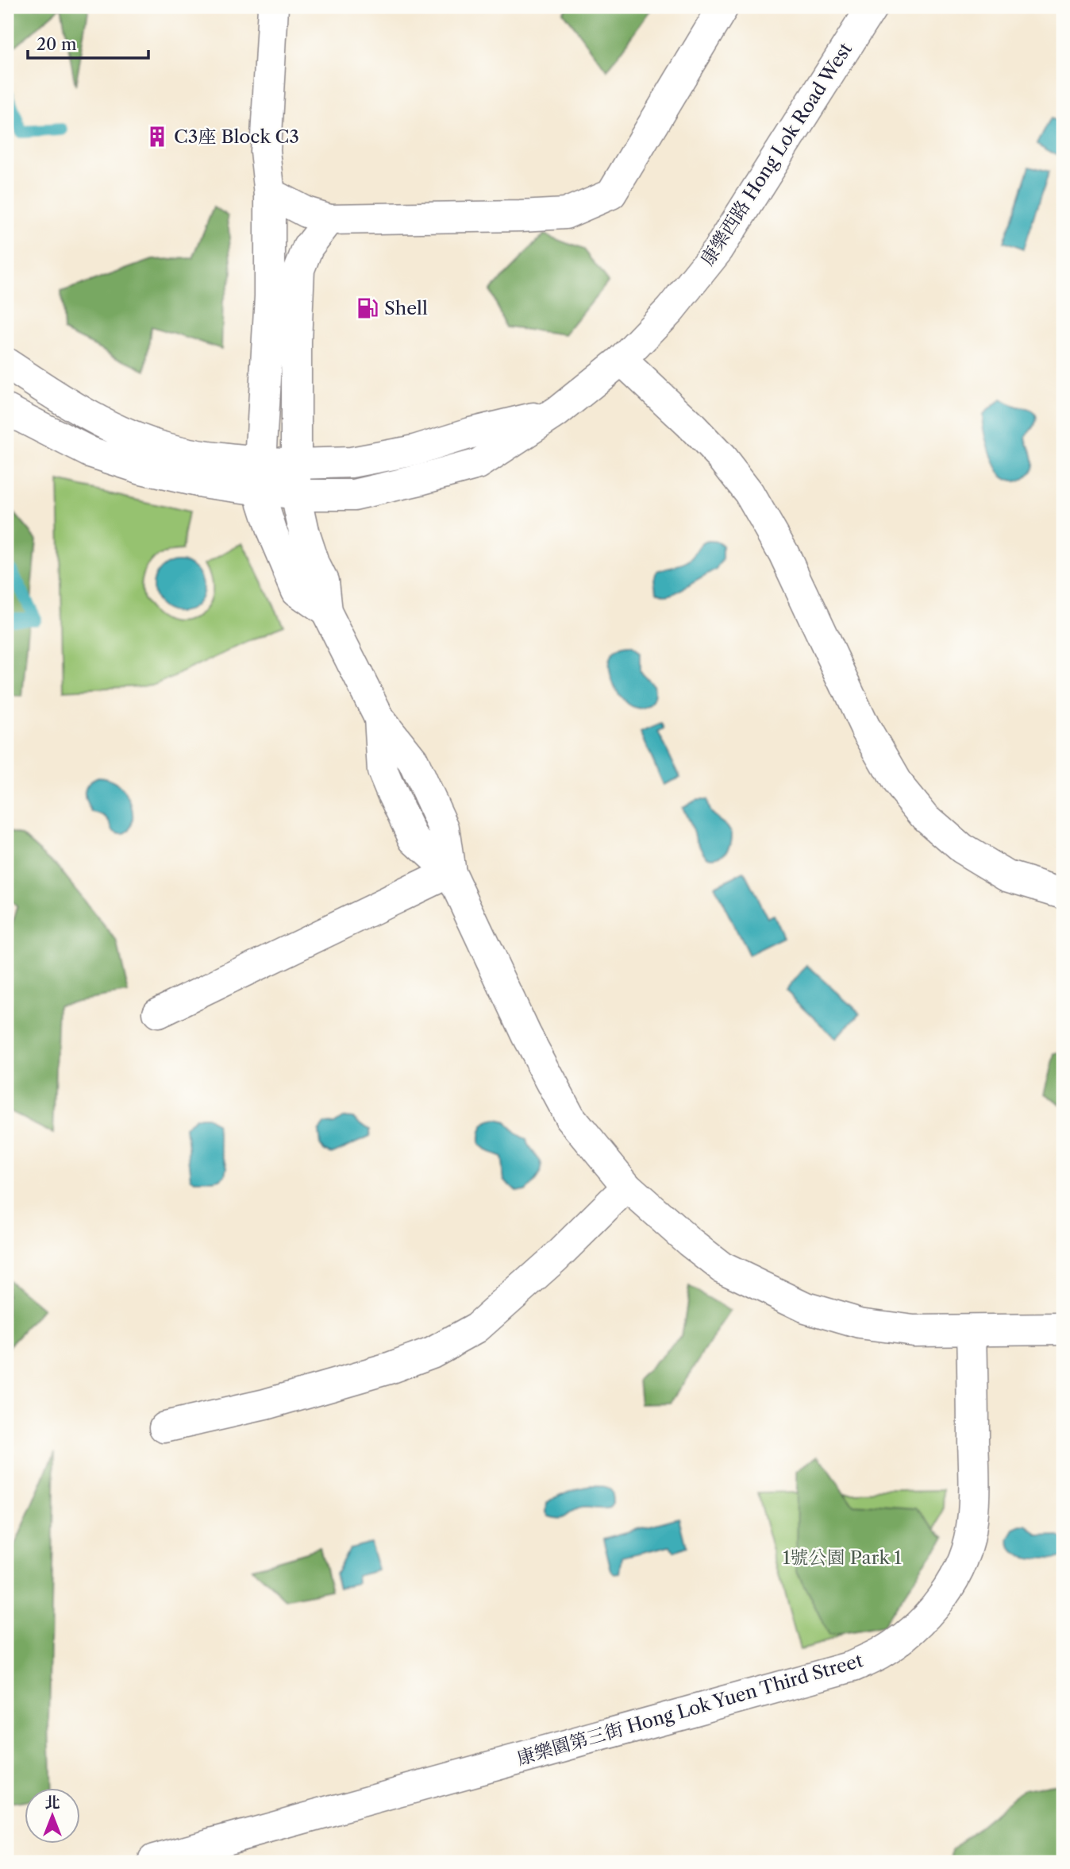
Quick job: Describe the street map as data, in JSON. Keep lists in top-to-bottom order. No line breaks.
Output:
{"streets":{"street":["康樂西路 Hong Lok Road West","康樂園第三街 Hong Lok Yuen Third Street"]},"parks":["1號公園 Park 1"],"places":{"building":["C3座 Block C3"],"fuel station":["Shell"]},"scale_bar":"20 m","north":"top"}
